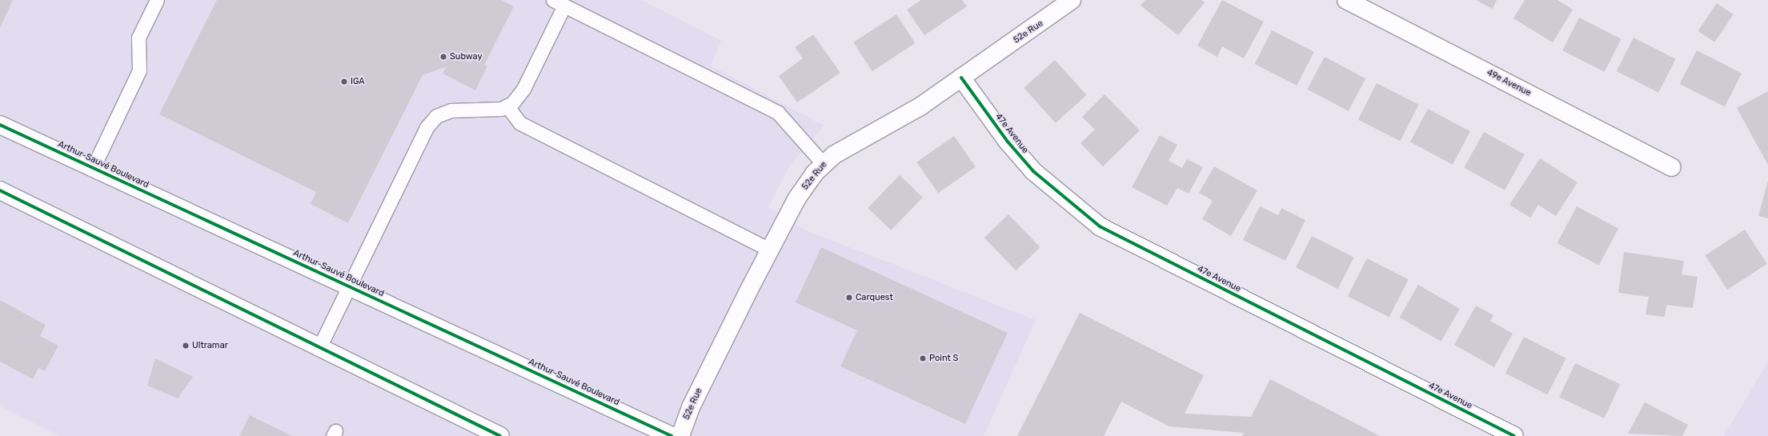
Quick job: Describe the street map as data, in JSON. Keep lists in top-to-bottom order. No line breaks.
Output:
{"streets":{"street":["52e Rue","49e Avenue","47e Avenue","Arthur-Sauvé Boulevard"]},"crossings":[["52e Rue","47e Avenue"]],"places":["Subway","IGA","Carquest","Ultramar","Point S"]}
